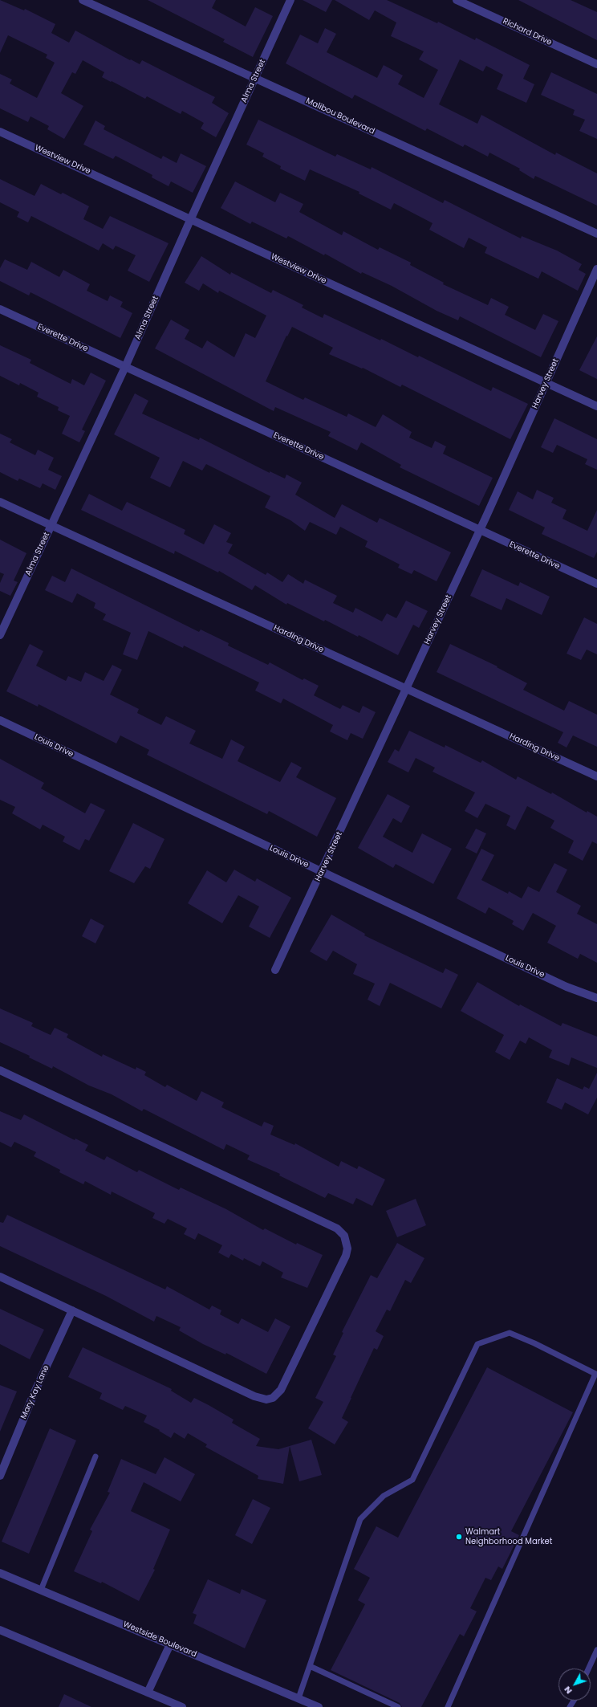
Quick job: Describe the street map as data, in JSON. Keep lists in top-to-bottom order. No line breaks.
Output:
{"streets":{"street":["Richard Drive","Alma Street","Malibou Boulevard","Westview Drive","Everette Drive","Harvey Street","Harding Drive","Louis Drive","Mary Kay Lane","Westside Boulevard"]},"crossings":[["Alma Street","Malibou Boulevard"],["Alma Street","Westview Drive"],["Alma Street","Everette Drive"],["Alma Street","Harding Drive"],["Westview Drive","Harvey Street"],["Everette Drive","Harvey Street"],["Harvey Street","Harding Drive"],["Harvey Street","Louis Drive"]],"places":["Walmart Neighborhood Market"],"north":"bottom left"}
